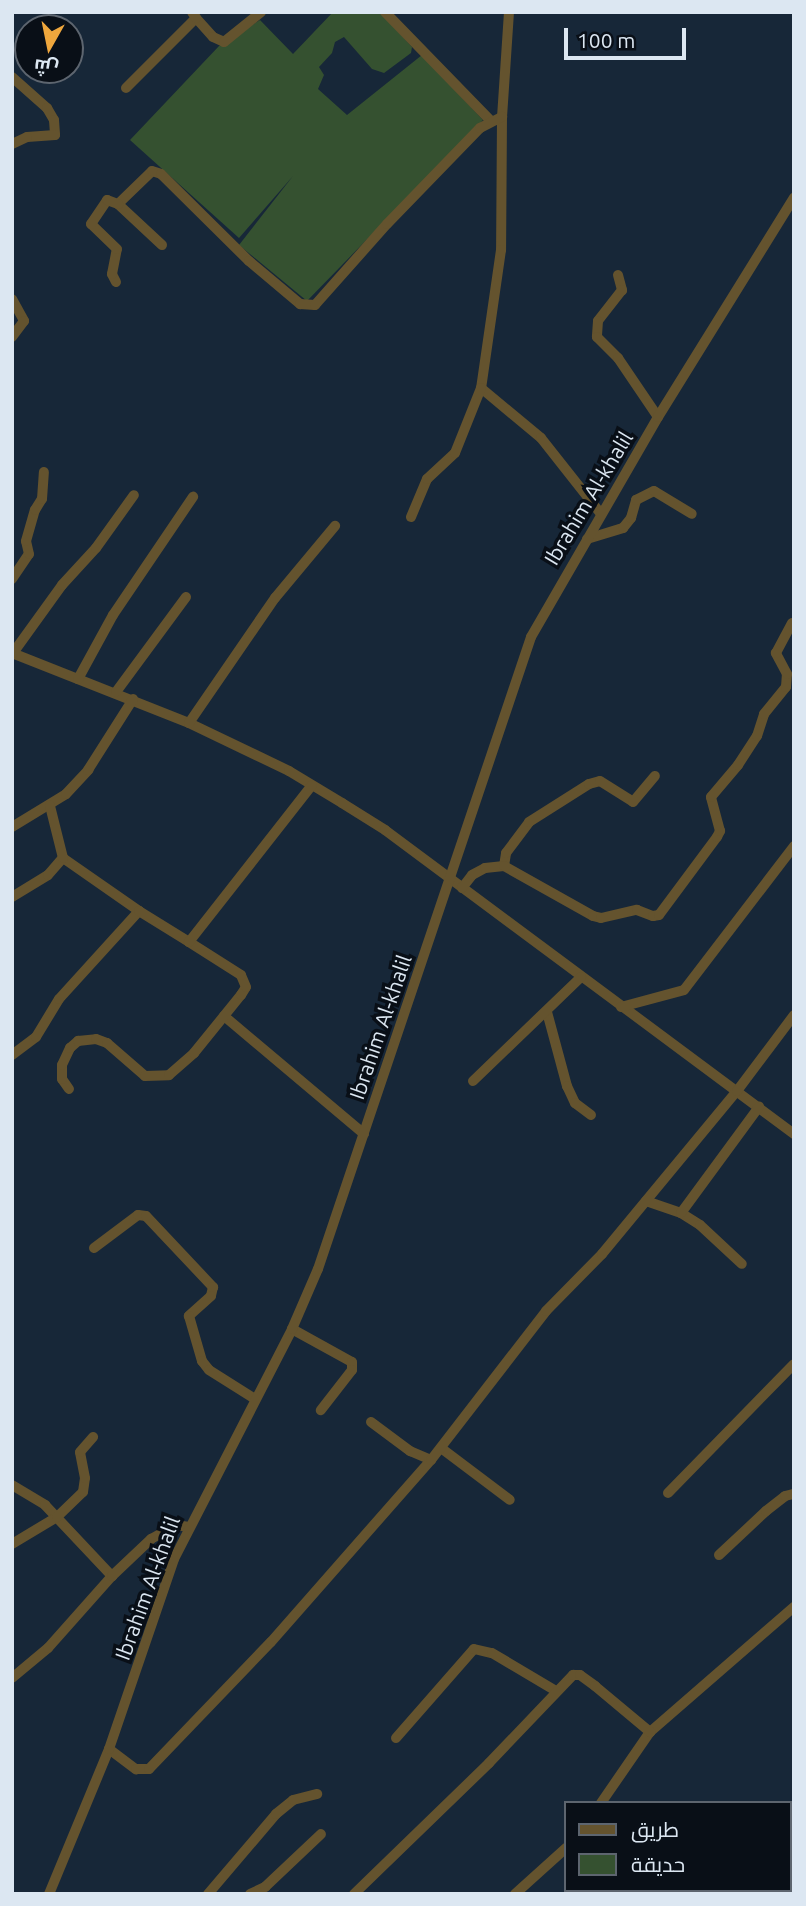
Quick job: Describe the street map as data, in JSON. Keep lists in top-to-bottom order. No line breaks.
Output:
{"streets":{"street":["Ibrahim Al-khalil"]},"legend":["طريق","حديقة"],"scale_bar":"100 m","north":"bottom"}
